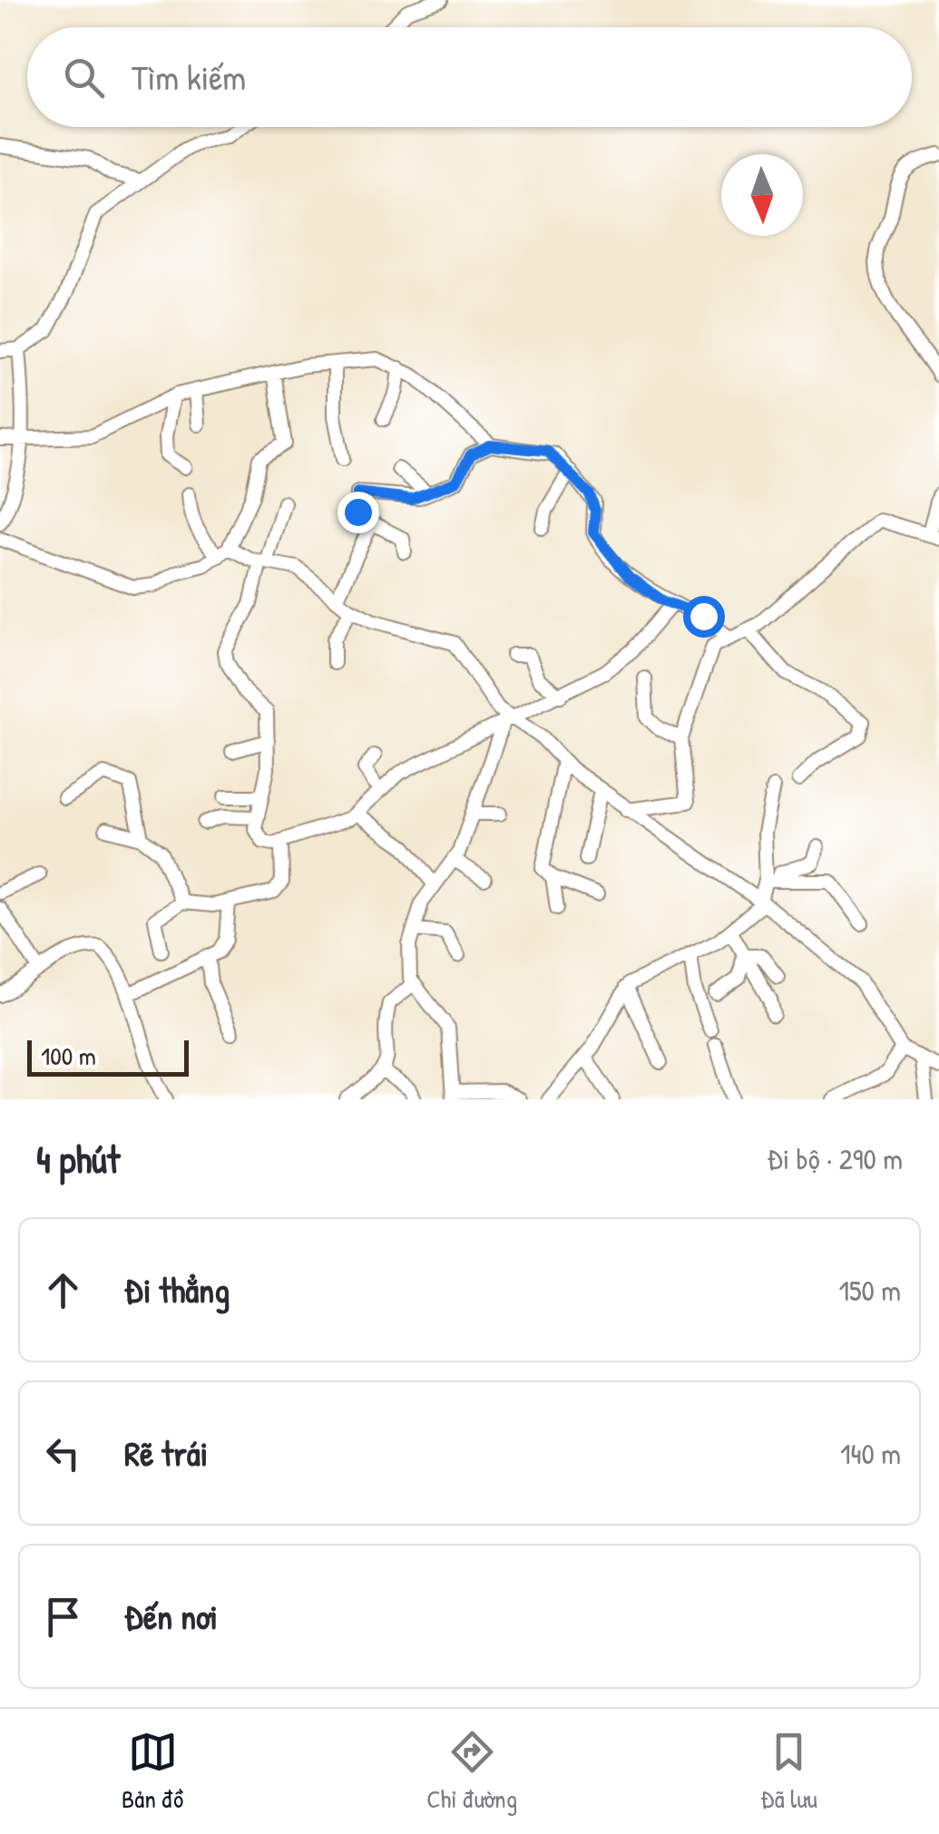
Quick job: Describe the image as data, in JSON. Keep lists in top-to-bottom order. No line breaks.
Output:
{"scale_bar":"100 m","north":"bottom","page":{"search":"Tìm kiếm","scale":"100 m","heading":["4 phút","Đi bộ · 290 m"],"list":[["Đi thẳng","150 m"],["Rẽ trái","140 m"],"Đến nơi"],"nav":["Bản đồ","Chỉ đường","Đã lưu"]}}
